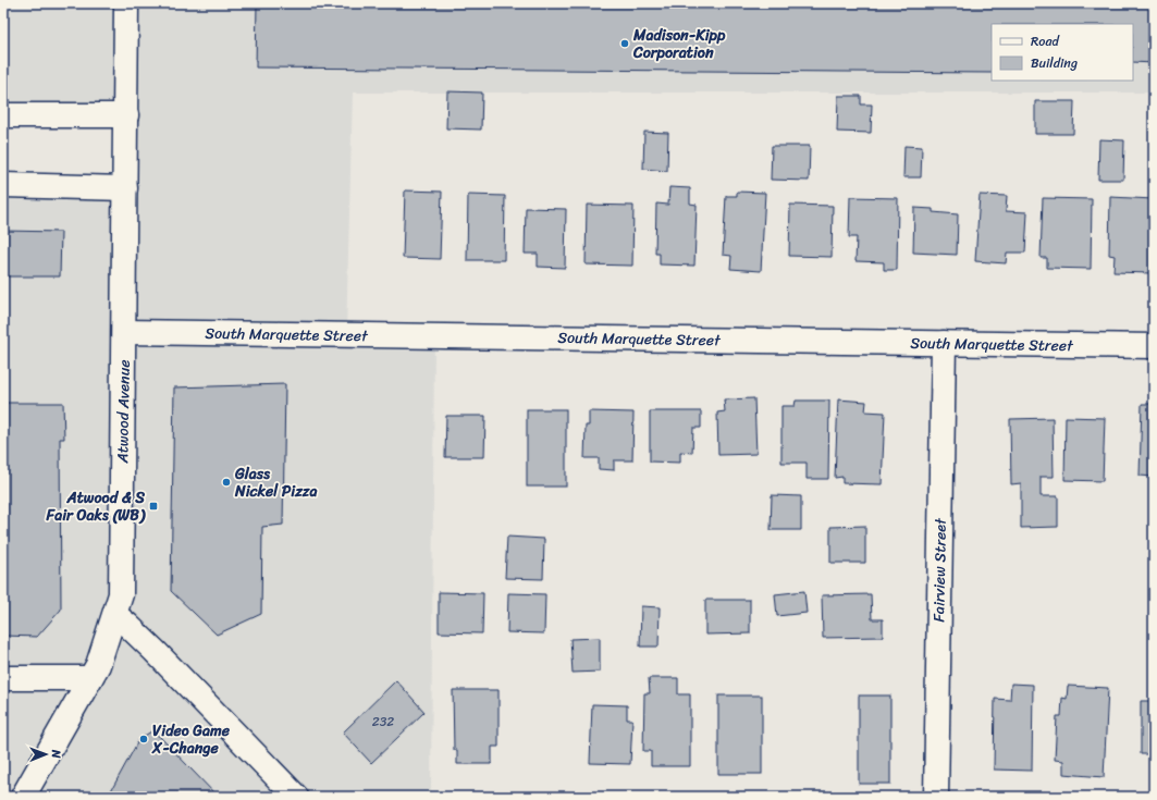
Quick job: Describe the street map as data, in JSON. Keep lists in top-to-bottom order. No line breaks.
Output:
{"streets":{"street":["South Marquette Street","Atwood Avenue","Fairview Street"]},"crossings":[["South Marquette Street","Atwood Avenue"],["South Marquette Street","Fairview Street"]],"places":{"other":["Madison-Kipp Corporation","Glass Nickel Pizza","Video Game X-Change"],"transit":["Atwood & S Fair Oaks (WB)"]},"house_numbers":["232"],"legend":["Road","Building"],"north":"right"}
